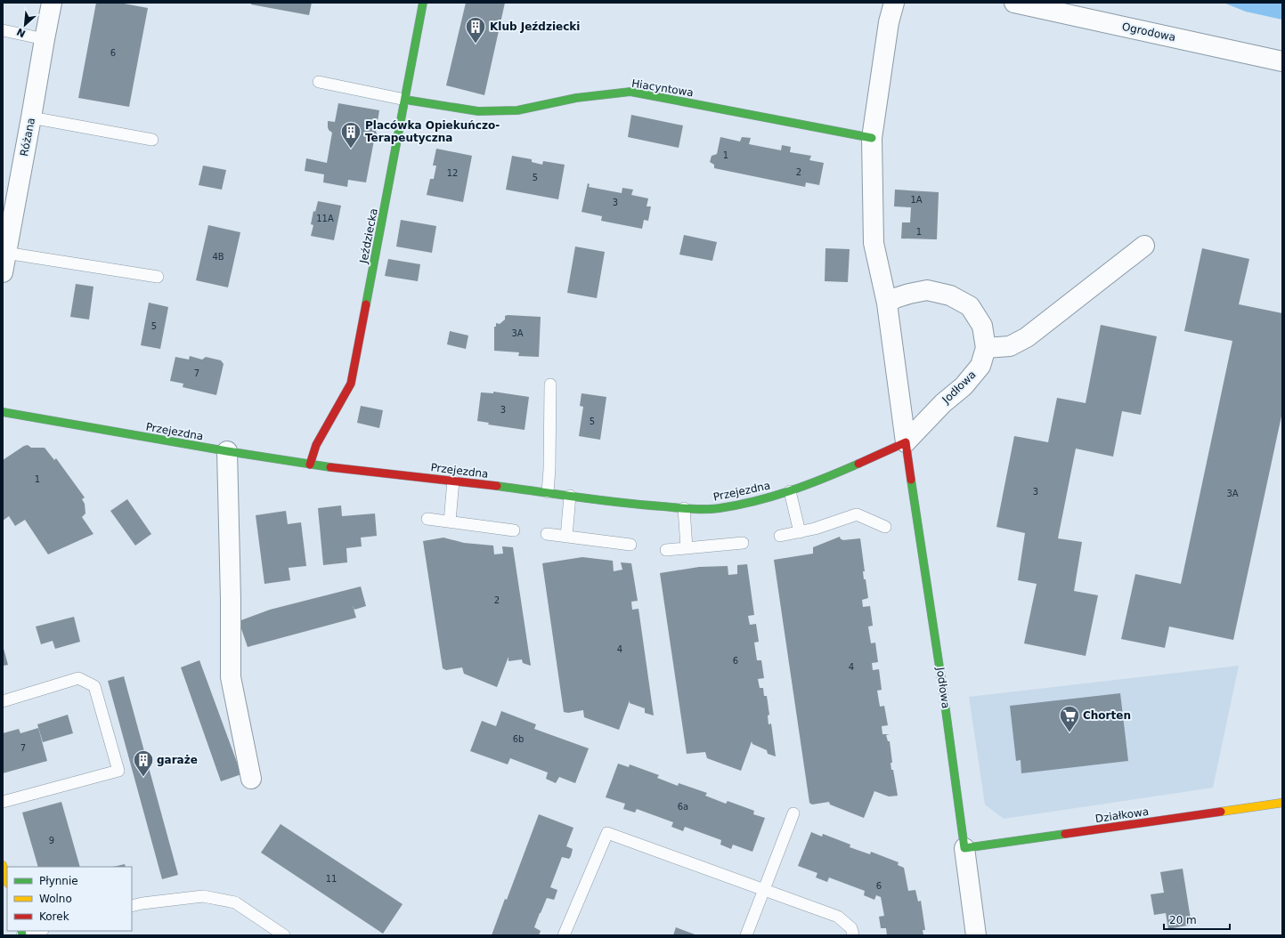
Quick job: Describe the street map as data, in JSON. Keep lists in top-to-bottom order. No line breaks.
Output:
{"streets":{"street":["Ogrodowa","Hiacyntowa","Różana","Jeździecka","Jodłowa","Przejezdna","Działkowa"]},"crossings":[["Hiacyntowa","Jeździecka"],["Hiacyntowa","Jodłowa"],["Jeździecka","Przejezdna"],["Jodłowa","Przejezdna"],["Jodłowa","Działkowa"]],"places":{"building":["Klub Jeździecki","Placówka Opiekuńczo- Terapeutyczna","garaże"],"supermarket":["Chorten"]},"house_numbers":["6","1","2","12","5","1A","3","11A","1","4B","5","3A","7","3","5","1","3","3A","2","4","6","4","6b","7","6a","9","11","6"],"legend":["Płynnie","Wolno","Korek"],"scale_bar":"20 m","north":"bottom left"}
